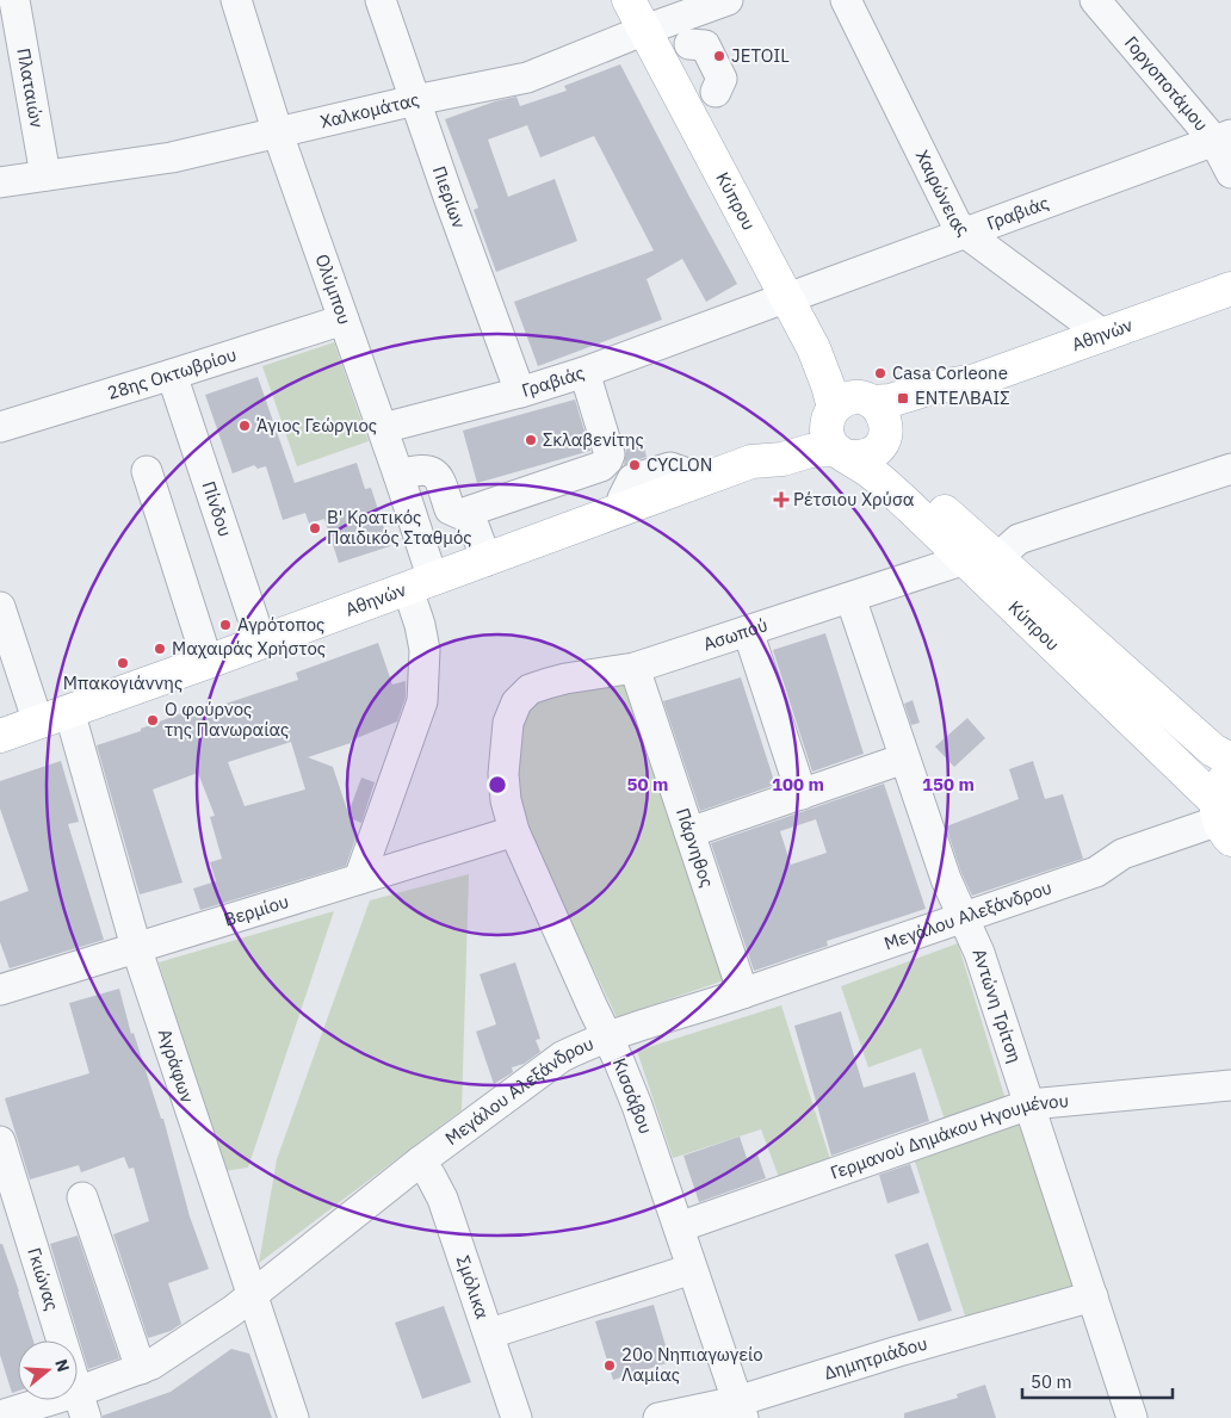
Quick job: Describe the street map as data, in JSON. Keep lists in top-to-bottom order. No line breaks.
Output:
{"streets":{"main road":["Κύπρου","Αθηνών"],"street":["Γοργοποτάμου","Πλαταιών","Χαλκομάτας","Χαιρώνειας","Πιερίων","Γραβιάς","Ολύμπου","28ης Οκτωβρίου","Πίνδου","Ασωπού","Πάρνηθος","Βερμίου","Μεγάλου Αλεξάνδρου","Αντώνη Τρίτση","Αγράφων","Κισσάβου","Γερμανού Δημάκου Ηγουμένου","Γκιώνας","Σμόλικα","Δημητριάδου"]},"crossings":[["Γοργοποτάμου","Γραβιάς"],["Πλαταιών","Χαλκομάτας"],["Χαλκομάτας","Πιερίων"],["Χαλκομάτας","Κύπρου"],["Χαλκομάτας","Ολύμπου"],["Χαιρώνειας","Γραβιάς"],["Χαιρώνειας","Αθηνών"],["Πιερίων","Γραβιάς"],["Κύπρου","Γραβιάς"],["Κύπρου","Αθηνών"],["Κύπρου","Ασωπού"],["Κύπρου","Μεγάλου Αλεξάνδρου"],["Γραβιάς","Ολύμπου"],["Ολύμπου","Αθηνών"],["Ολύμπου","28ης Οκτωβρίου"],["Αθηνών","Πίνδου"],["Αθηνών","Αγράφων"],["28ης Οκτωβρίου","Πίνδου"],["Ασωπού","Πάρνηθος"],["Ασωπού","Αντώνη Τρίτση"],["Ασωπού","Κισσάβου"],["Πάρνηθος","Μεγάλου Αλεξάνδρου"],["Βερμίου","Αγράφων"],["Βερμίου","Κισσάβου"],["Μεγάλου Αλεξάνδρου","Αντώνη Τρίτση"],["Μεγάλου Αλεξάνδρου","Αγράφων"],["Μεγάλου Αλεξάνδρου","Κισσάβου"],["Μεγάλου Αλεξάνδρου","Γκιώνας"],["Μεγάλου Αλεξάνδρου","Σμόλικα"],["Αντώνη Τρίτση","Γερμανού Δημάκου Ηγουμένου"],["Αντώνη Τρίτση","Δημητριάδου"],["Κισσάβου","Γερμανού Δημάκου Ηγουμένου"],["Κισσάβου","Δημητριάδου"]],"places":{"other":["JETOIL","Casa Corleone","Άγιος Γεώργιος","Σκλαβενίτης","CYCLON","B' Κρατικός Παιδικός Σταθμός","Αγρότοπος","Μαχαιράς Χρήστος","Μπακογιάννης","Ο φούρνος της Πανωραίας","20ο Νηπιαγωγείο Λαμίας"],"transit":["ΕΝΤΕΛΒΑΙΣ"],"health":["Ρέτσιου Χρύσα"]},"scale_bar":"50 m","north":"right","rings":["50 m","100 m","150 m"]}
